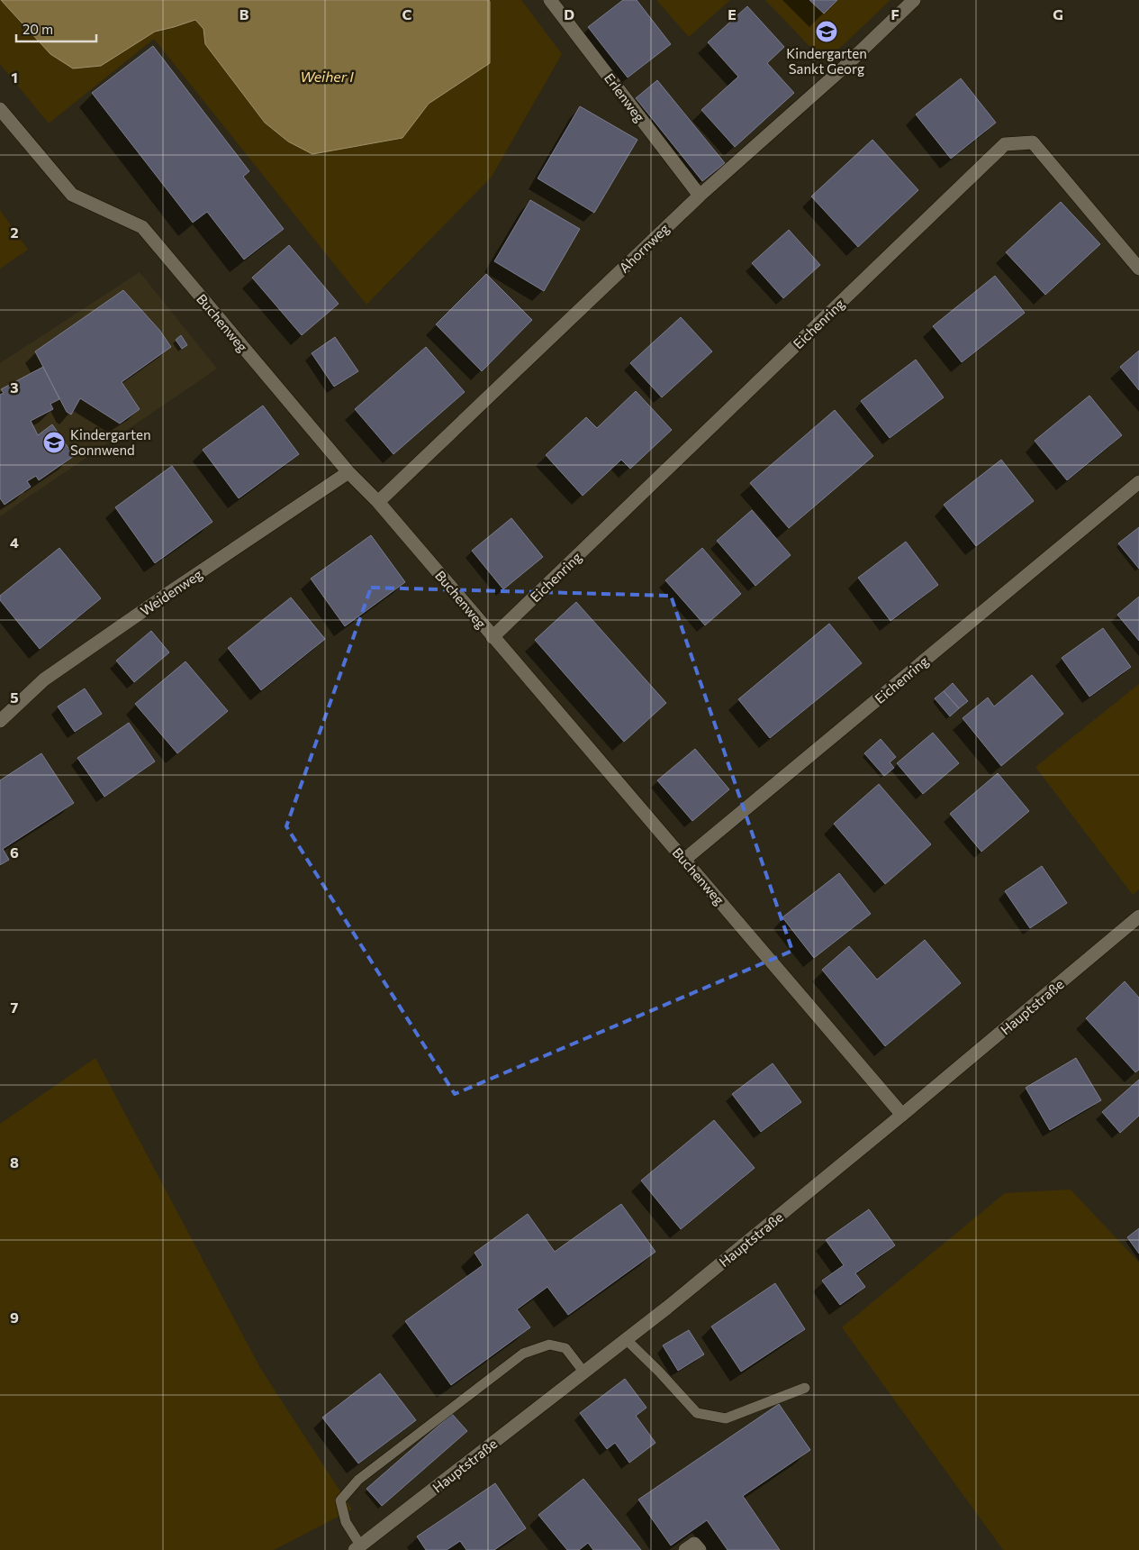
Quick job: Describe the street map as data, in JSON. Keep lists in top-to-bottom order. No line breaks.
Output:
{"streets":{"street":["Erlenweg","Ahornweg","Buchenweg","Eichenring","Weidenweg","Hauptstraße"]},"crossings":[["Erlenweg","Ahornweg"],["Ahornweg","Buchenweg"],["Buchenweg","Eichenring"],["Buchenweg","Weidenweg"],["Buchenweg","Hauptstraße"]],"water":["Weiher I"],"places":{"school or university":["Kindergarten Sankt Georg","Kindergarten Sonnwend"]},"scale_bar":"20 m","grid":{"columns":["B","C","D","E","F","G"],"rows":["1","2","3","4","5","6","7","8","9"]}}
